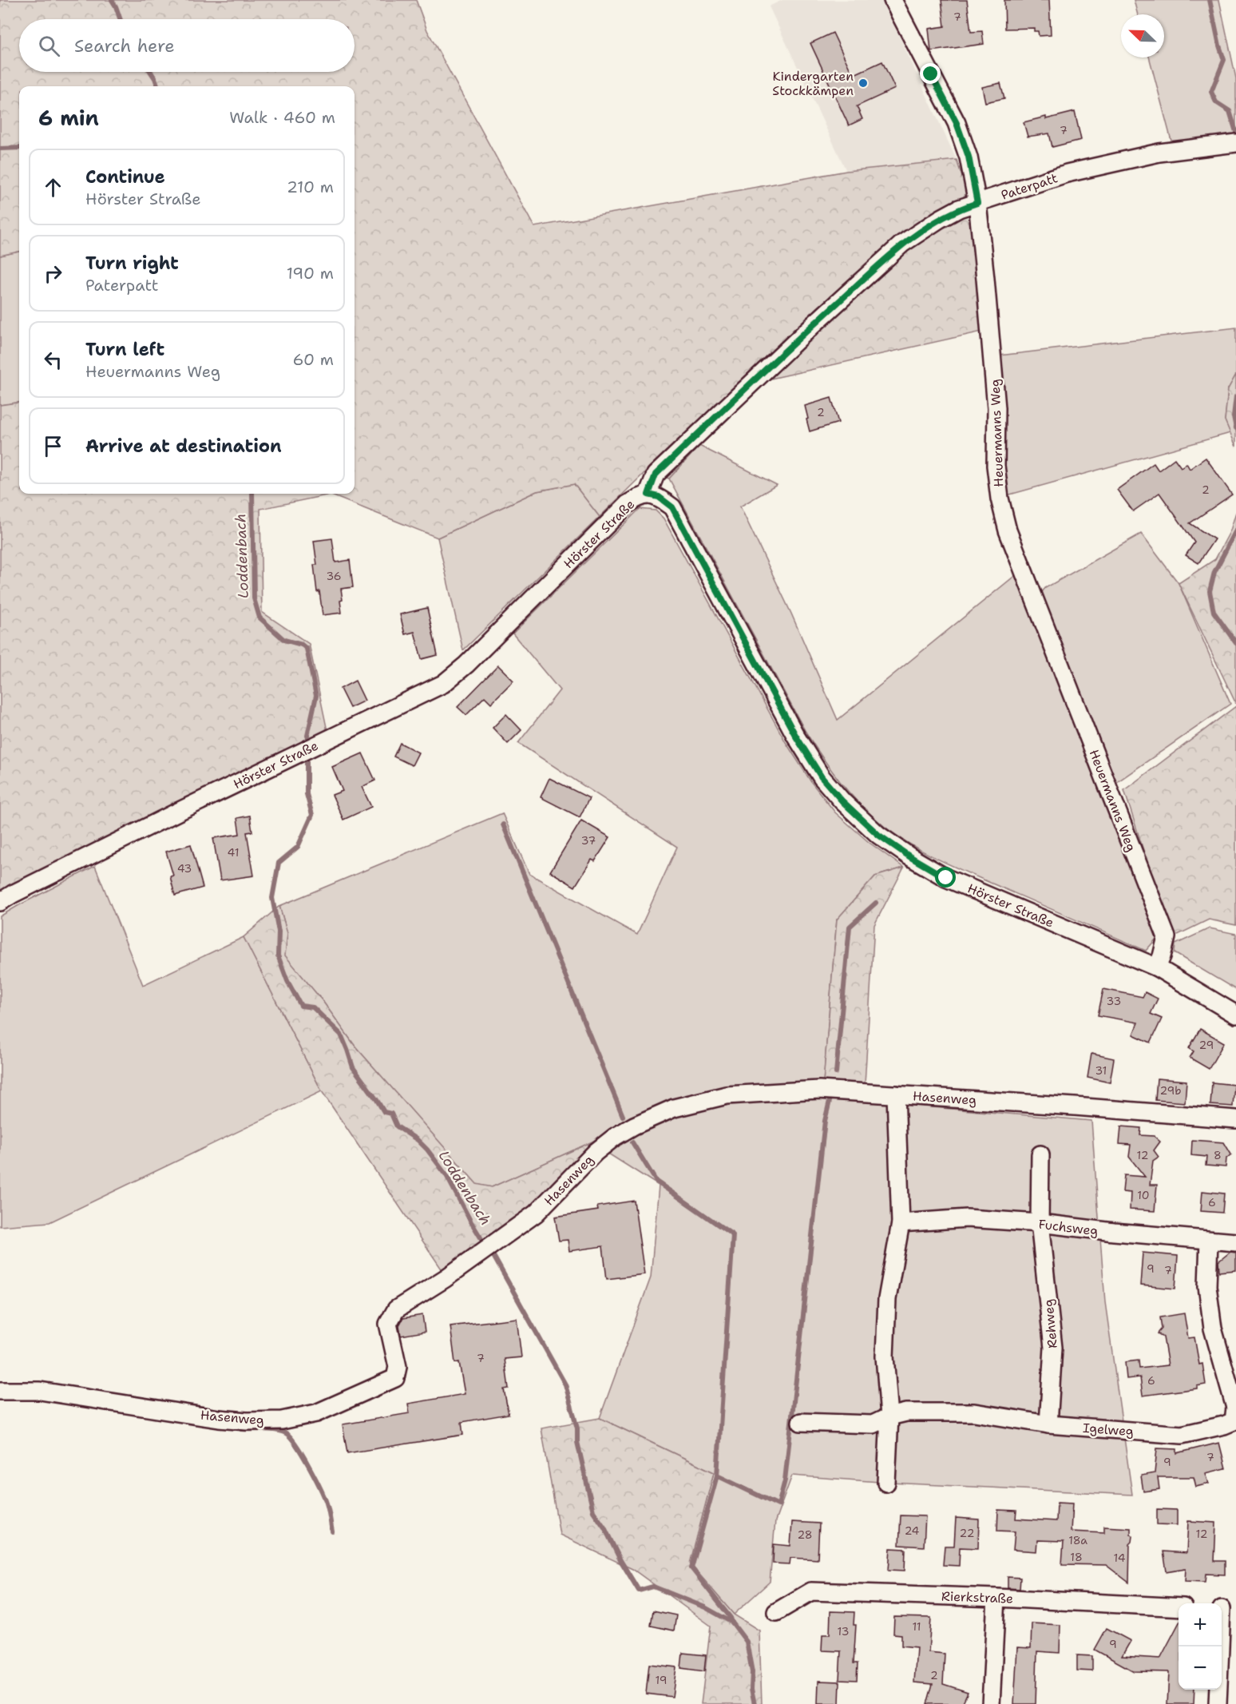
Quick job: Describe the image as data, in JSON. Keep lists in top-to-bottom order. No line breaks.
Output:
{"streets":{"street":["Paterpatt","Heuermanns Weg","Hörster Straße","Hasenweg","Fuchsweg","Rehweg","Igelweg","Rierkstraße"]},"crossings":[["Paterpatt","Heuermanns Weg"],["Paterpatt","Hörster Straße"],["Heuermanns Weg","Hörster Straße"],["Fuchsweg","Rehweg"],["Fuchsweg","Igelweg"],["Rehweg","Igelweg"]],"water":["Loddenbach"],"places":["Kindergarten Stockkämpen"],"house_numbers":["7","7","2","2","36","37","41","43","33","29","31","29b","12","8","10","6","9","7","7","6","7","9","24","22","12","28","18a","18","14","11","13","9","2","19"],"north":"top left","page":{"search":"Search here","heading":["6 min","Walk · 460 m"],"list":[["Continue","Hörster Straße","210 m"],["Turn right","Paterpatt","190 m"],["Turn left","Heuermanns Weg","60 m"],"Arrive at destination"],"map_buttons":["+","−"]}}
